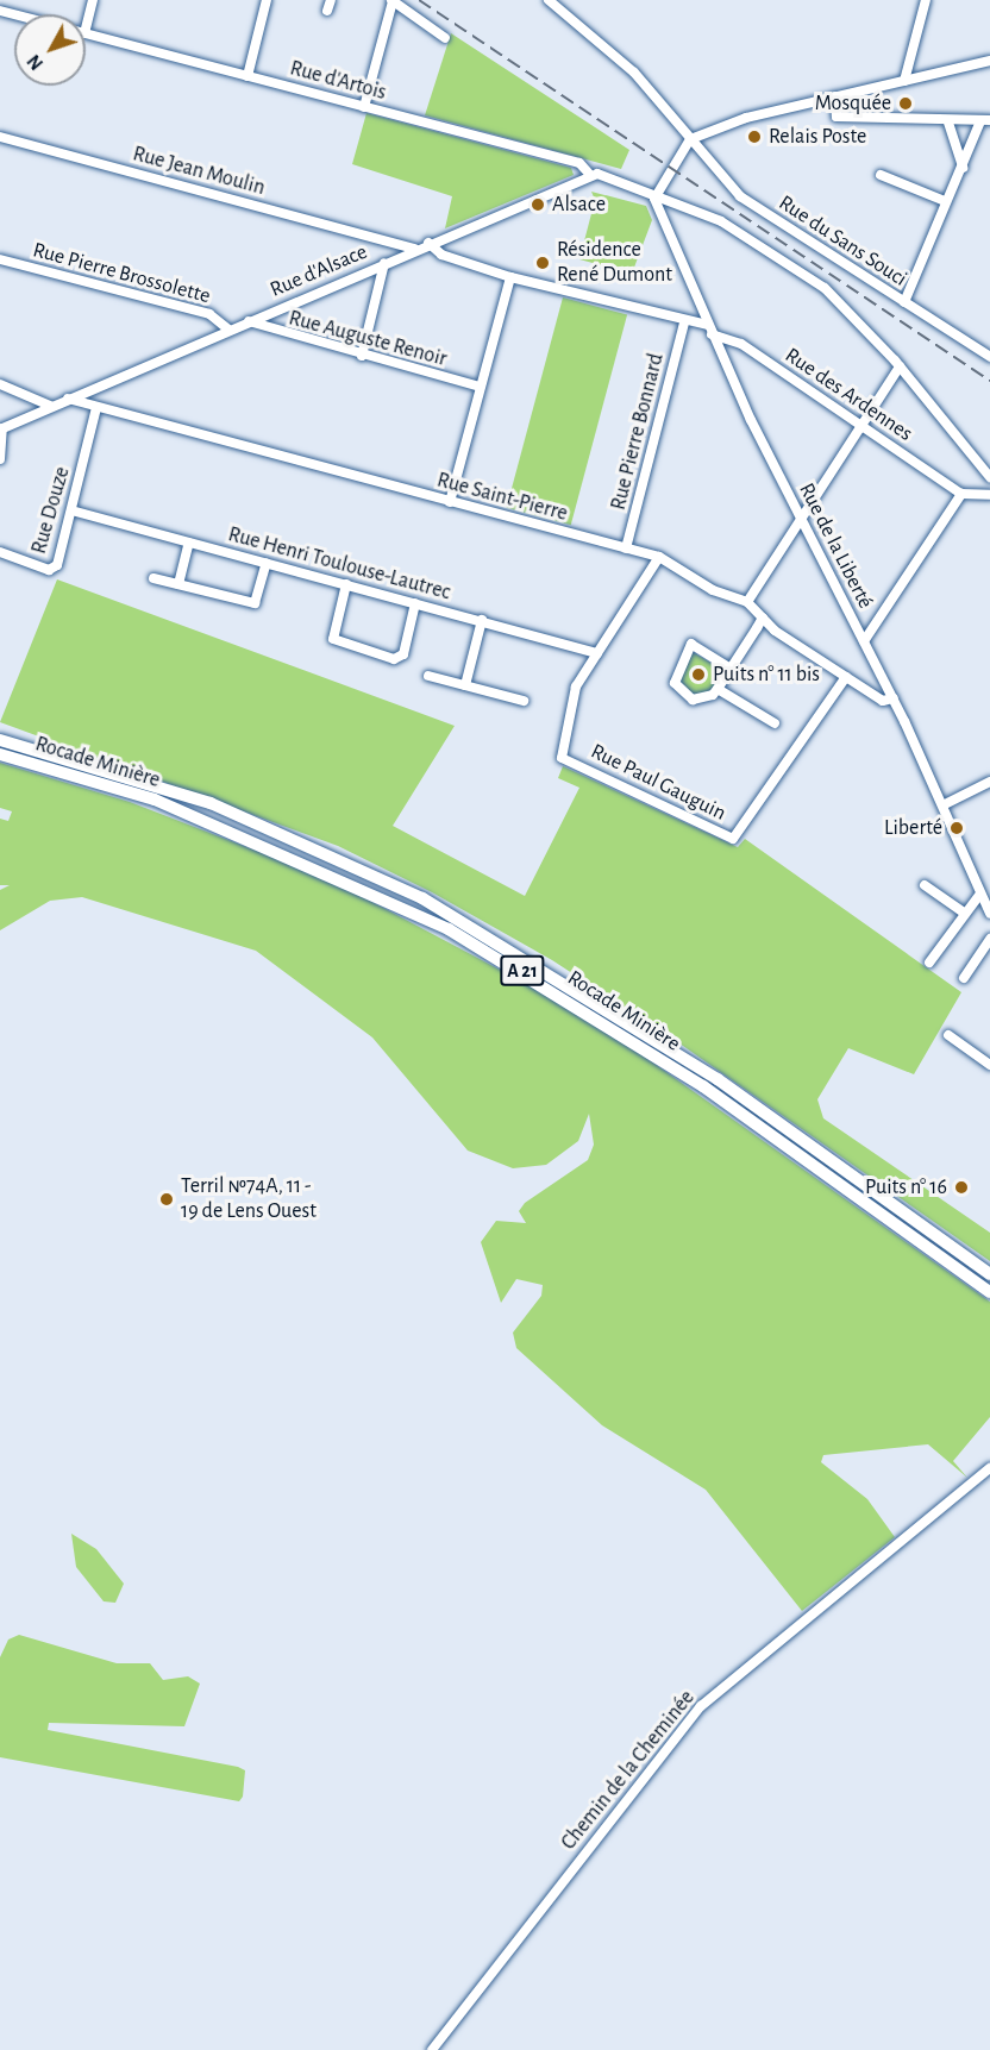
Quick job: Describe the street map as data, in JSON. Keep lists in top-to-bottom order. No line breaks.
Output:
{"streets":{"highway":["Rocade Minière","A 21"],"street":["Rue d'Artois","Rue Jean Moulin","Rue du Sans Souci","Rue d'Alsace","Rue Pierre Brossolette","Rue Auguste Renoir","Rue des Ardennes","Rue Pierre Bonnard","Rue Saint-Pierre","Rue Douze","Rue de la Liberté","Rue Henri Toulouse-Lautrec","Rue Paul Gauguin","Chemin de la Cheminée"]},"crossings":[["Rue d'Artois","Rue d'Alsace"],["Rue Jean Moulin","Rue d'Alsace"],["Rue d'Alsace","Rue Pierre Brossolette"],["Rue d'Alsace","Rue Auguste Renoir"],["Rue d'Alsace","Rue des Ardennes"],["Rue d'Alsace","Rue Saint-Pierre"],["Rue des Ardennes","Rue Pierre Bonnard"],["Rue des Ardennes","Rue de la Liberté"],["Rue Pierre Bonnard","Rue Saint-Pierre"],["Rue Saint-Pierre","Rue Douze"],["Rue Saint-Pierre","Rue de la Liberté"],["Rue Saint-Pierre","Rue Paul Gauguin"],["Rue Douze","Rue Henri Toulouse-Lautrec"],["Rue Henri Toulouse-Lautrec","Rue Paul Gauguin"]],"places":["Mosquée","Relais Poste","Alsace","Résidence René Dumont","Puits n° 11 bis","Liberté","Puits n° 16","Terril №74A, 11 - 19 de Lens Ouest"],"north":"bottom left"}
